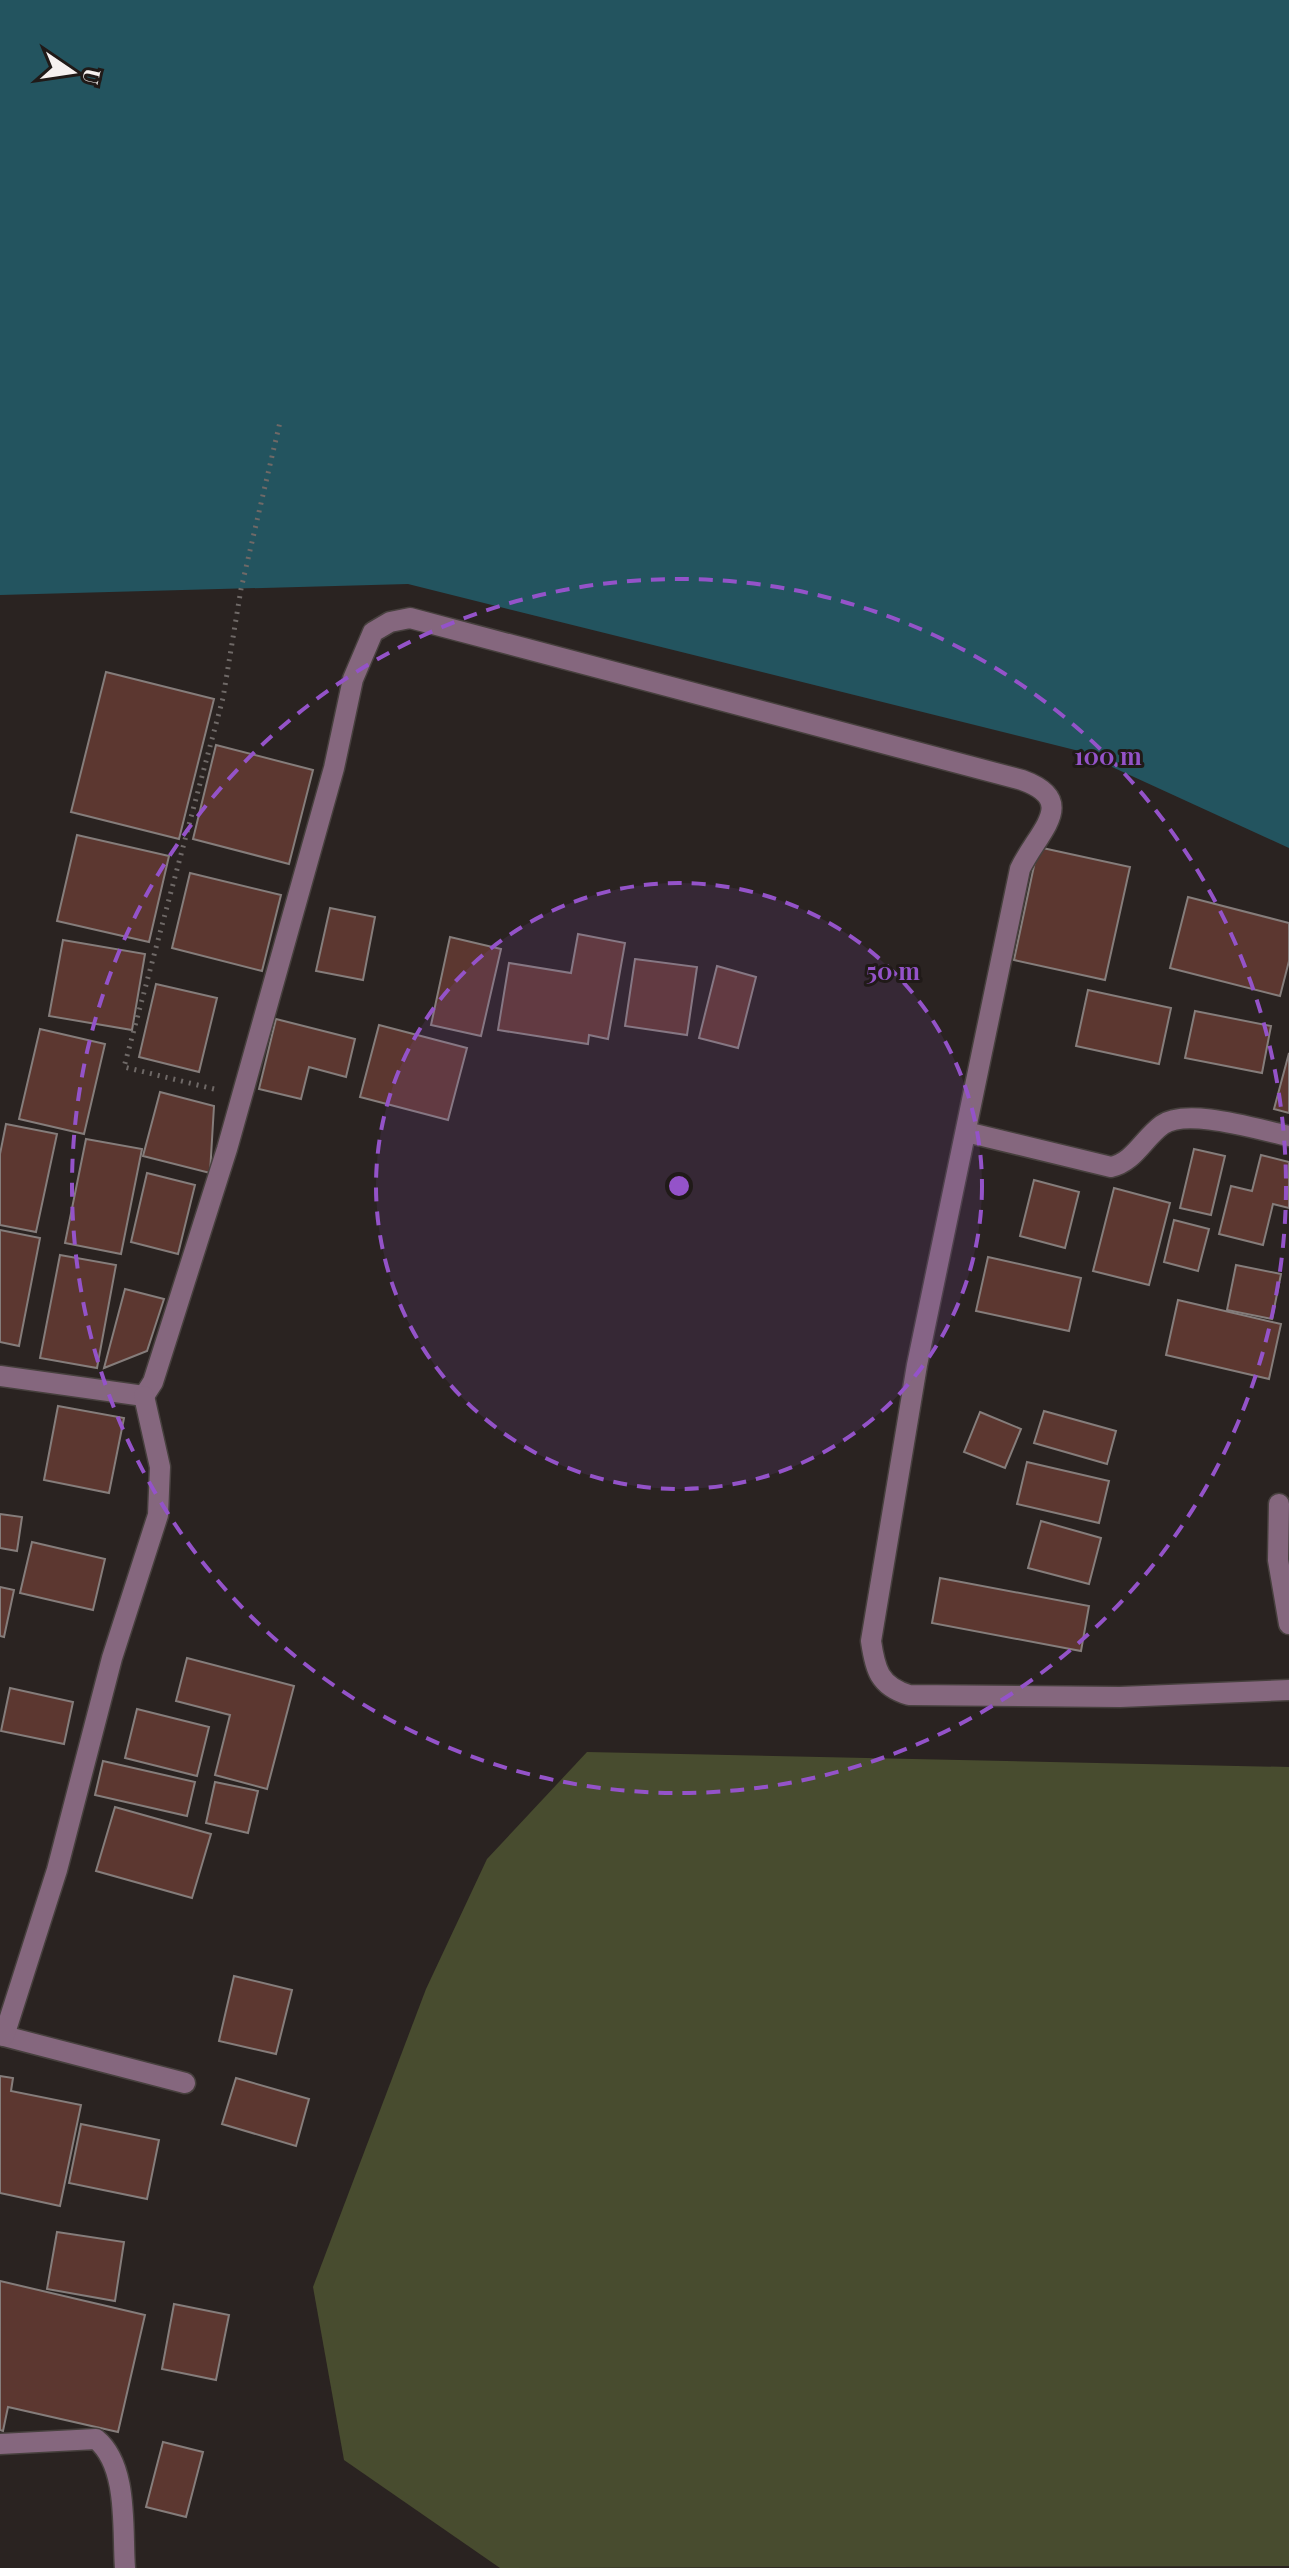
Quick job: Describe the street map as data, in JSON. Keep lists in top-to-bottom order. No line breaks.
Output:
{"north":"right","rings":["100 m","50 m"]}
